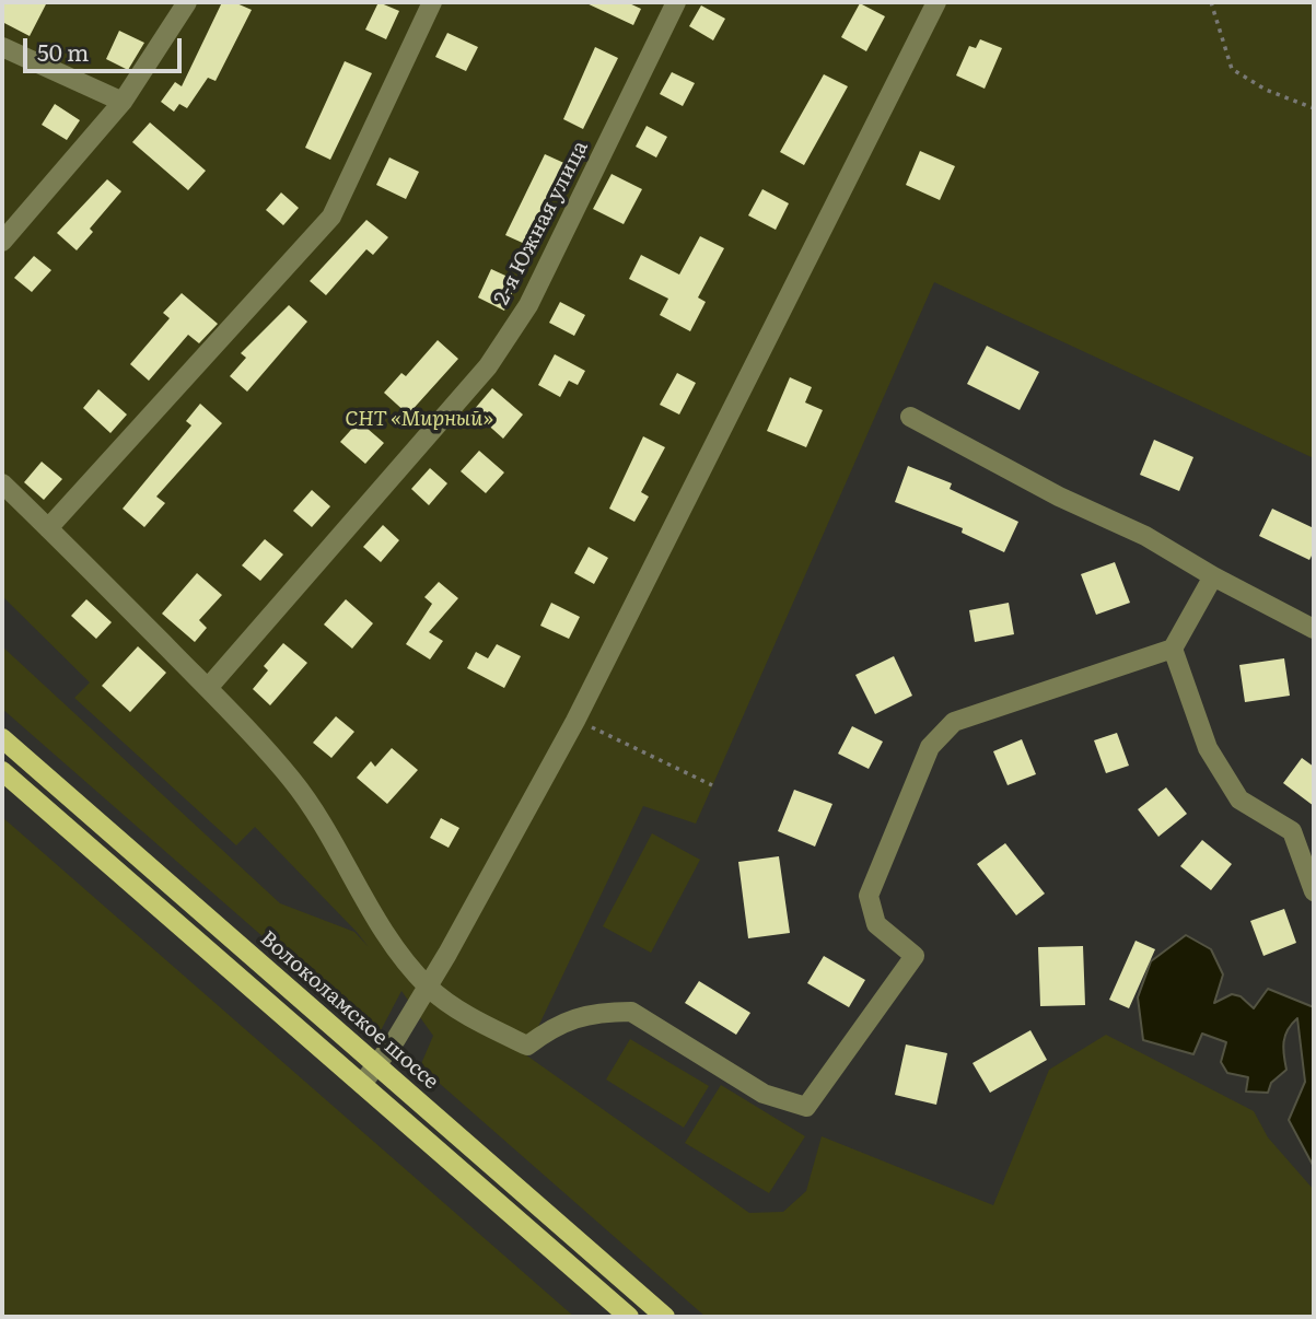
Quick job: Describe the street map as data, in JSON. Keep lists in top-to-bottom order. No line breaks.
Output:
{"streets":{"main road":["Волоколамское шоссе"],"lane":["2-я Южная улица"]},"parks":["СНТ «Мирный»"],"scale_bar":"50 m"}
